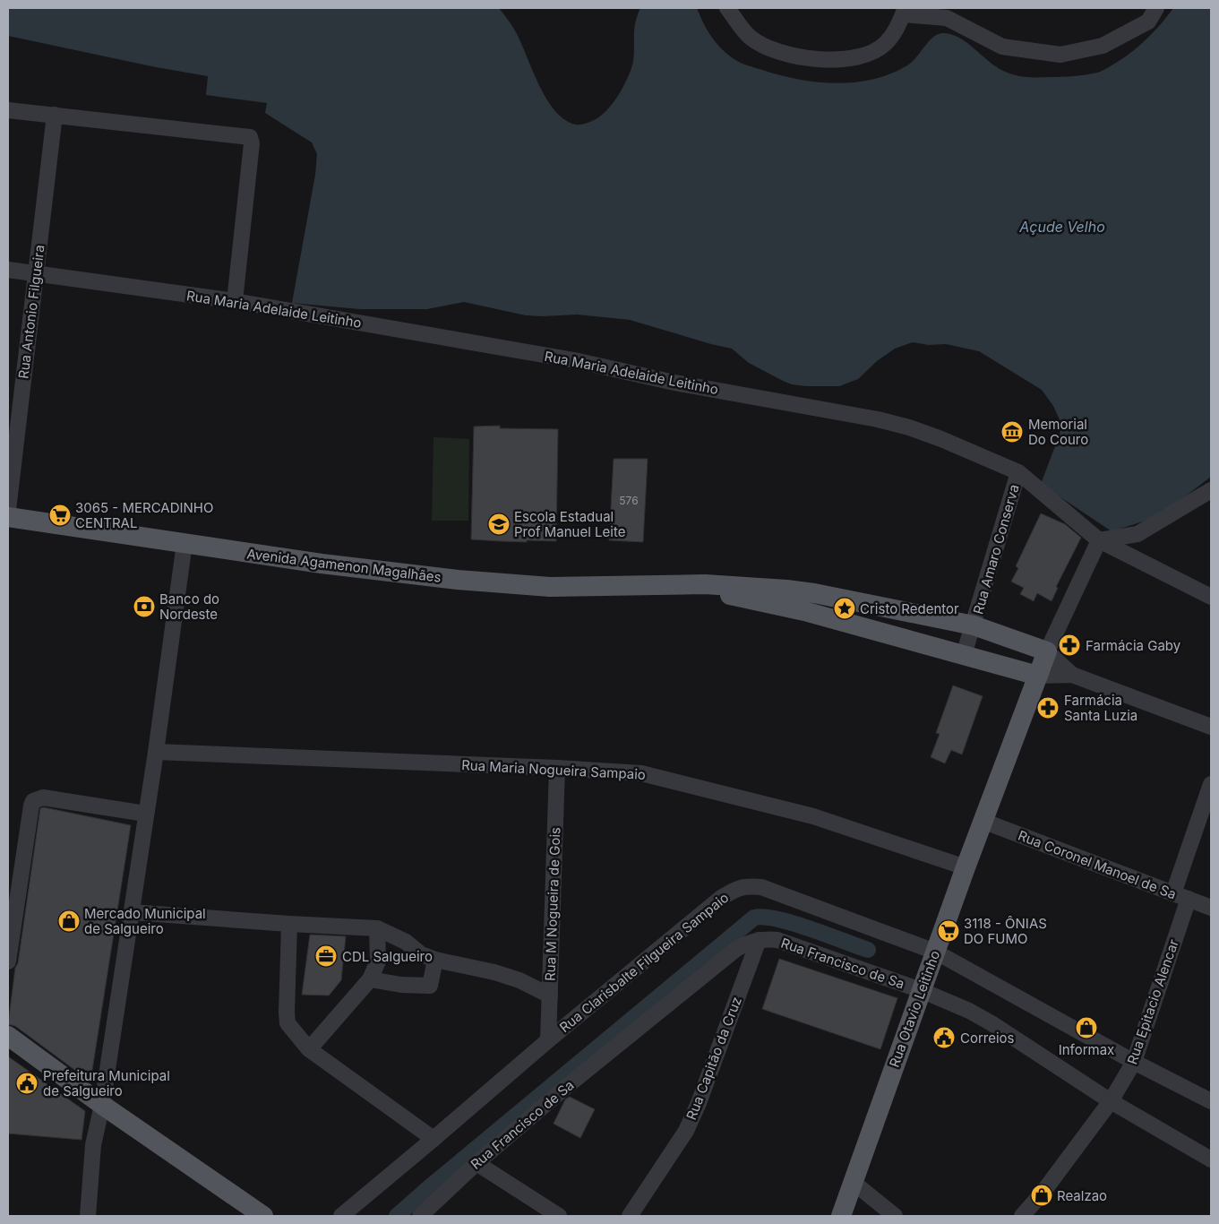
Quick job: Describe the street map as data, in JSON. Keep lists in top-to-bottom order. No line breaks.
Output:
{"streets":{"main road":["Avenida Agamenon Magalhães","Rua Otavio Leitinho"],"street":["Rua Maria Adelaide Leitinho","Rua Antonio Filgueira","Rua Amaro Conserva","Rua Maria Nogueira Sampaio","Rua Coronel Manoel de Sa","Rua M Nogueira de Gois","Rua Clarisbalte Filgueira Sampaio","Rua Francisco de Sa","Rua Epitacio Alencar","Rua Capitão da Cruz"]},"crossings":[["Rua Maria Adelaide Leitinho","Rua Antonio Filgueira"],["Rua Maria Adelaide Leitinho","Rua Amaro Conserva"],["Rua Amaro Conserva","Avenida Agamenon Magalhães"],["Avenida Agamenon Magalhães","Rua Otavio Leitinho"],["Rua Maria Nogueira Sampaio","Rua M Nogueira de Gois"],["Rua Maria Nogueira Sampaio","Rua Otavio Leitinho"],["Rua Coronel Manoel de Sa","Rua Epitacio Alencar"],["Rua Coronel Manoel de Sa","Rua Otavio Leitinho"],["Rua M Nogueira de Gois","Rua Clarisbalte Filgueira Sampaio"],["Rua Clarisbalte Filgueira Sampaio","Rua Epitacio Alencar"],["Rua Clarisbalte Filgueira Sampaio","Rua Otavio Leitinho"],["Rua Francisco de Sa","Rua Epitacio Alencar"],["Rua Francisco de Sa","Rua Otavio Leitinho"],["Rua Francisco de Sa","Rua Capitão da Cruz"]],"water":["Açude Velho"],"places":{"museum":["Memorial Do Couro"],"supermarket":["3065 - MERCADINHO CENTRAL","3118 - ÔNIAS DO FUMO"],"school or university":["Escola Estadual Prof Manuel Leite"],"bank":["Banco do Nordeste"],"place":["Cristo Redentor"],"pharmacy":["Farmácia Gaby","Farmácia Santa Luzia"],"shop":["Mercado Municipal de Salgueiro","Informax","Realzao"],"office":["CDL Salgueiro"],"public building":["Correios","Prefeitura Municipal de Salgueiro"]},"house_numbers":["576"]}
